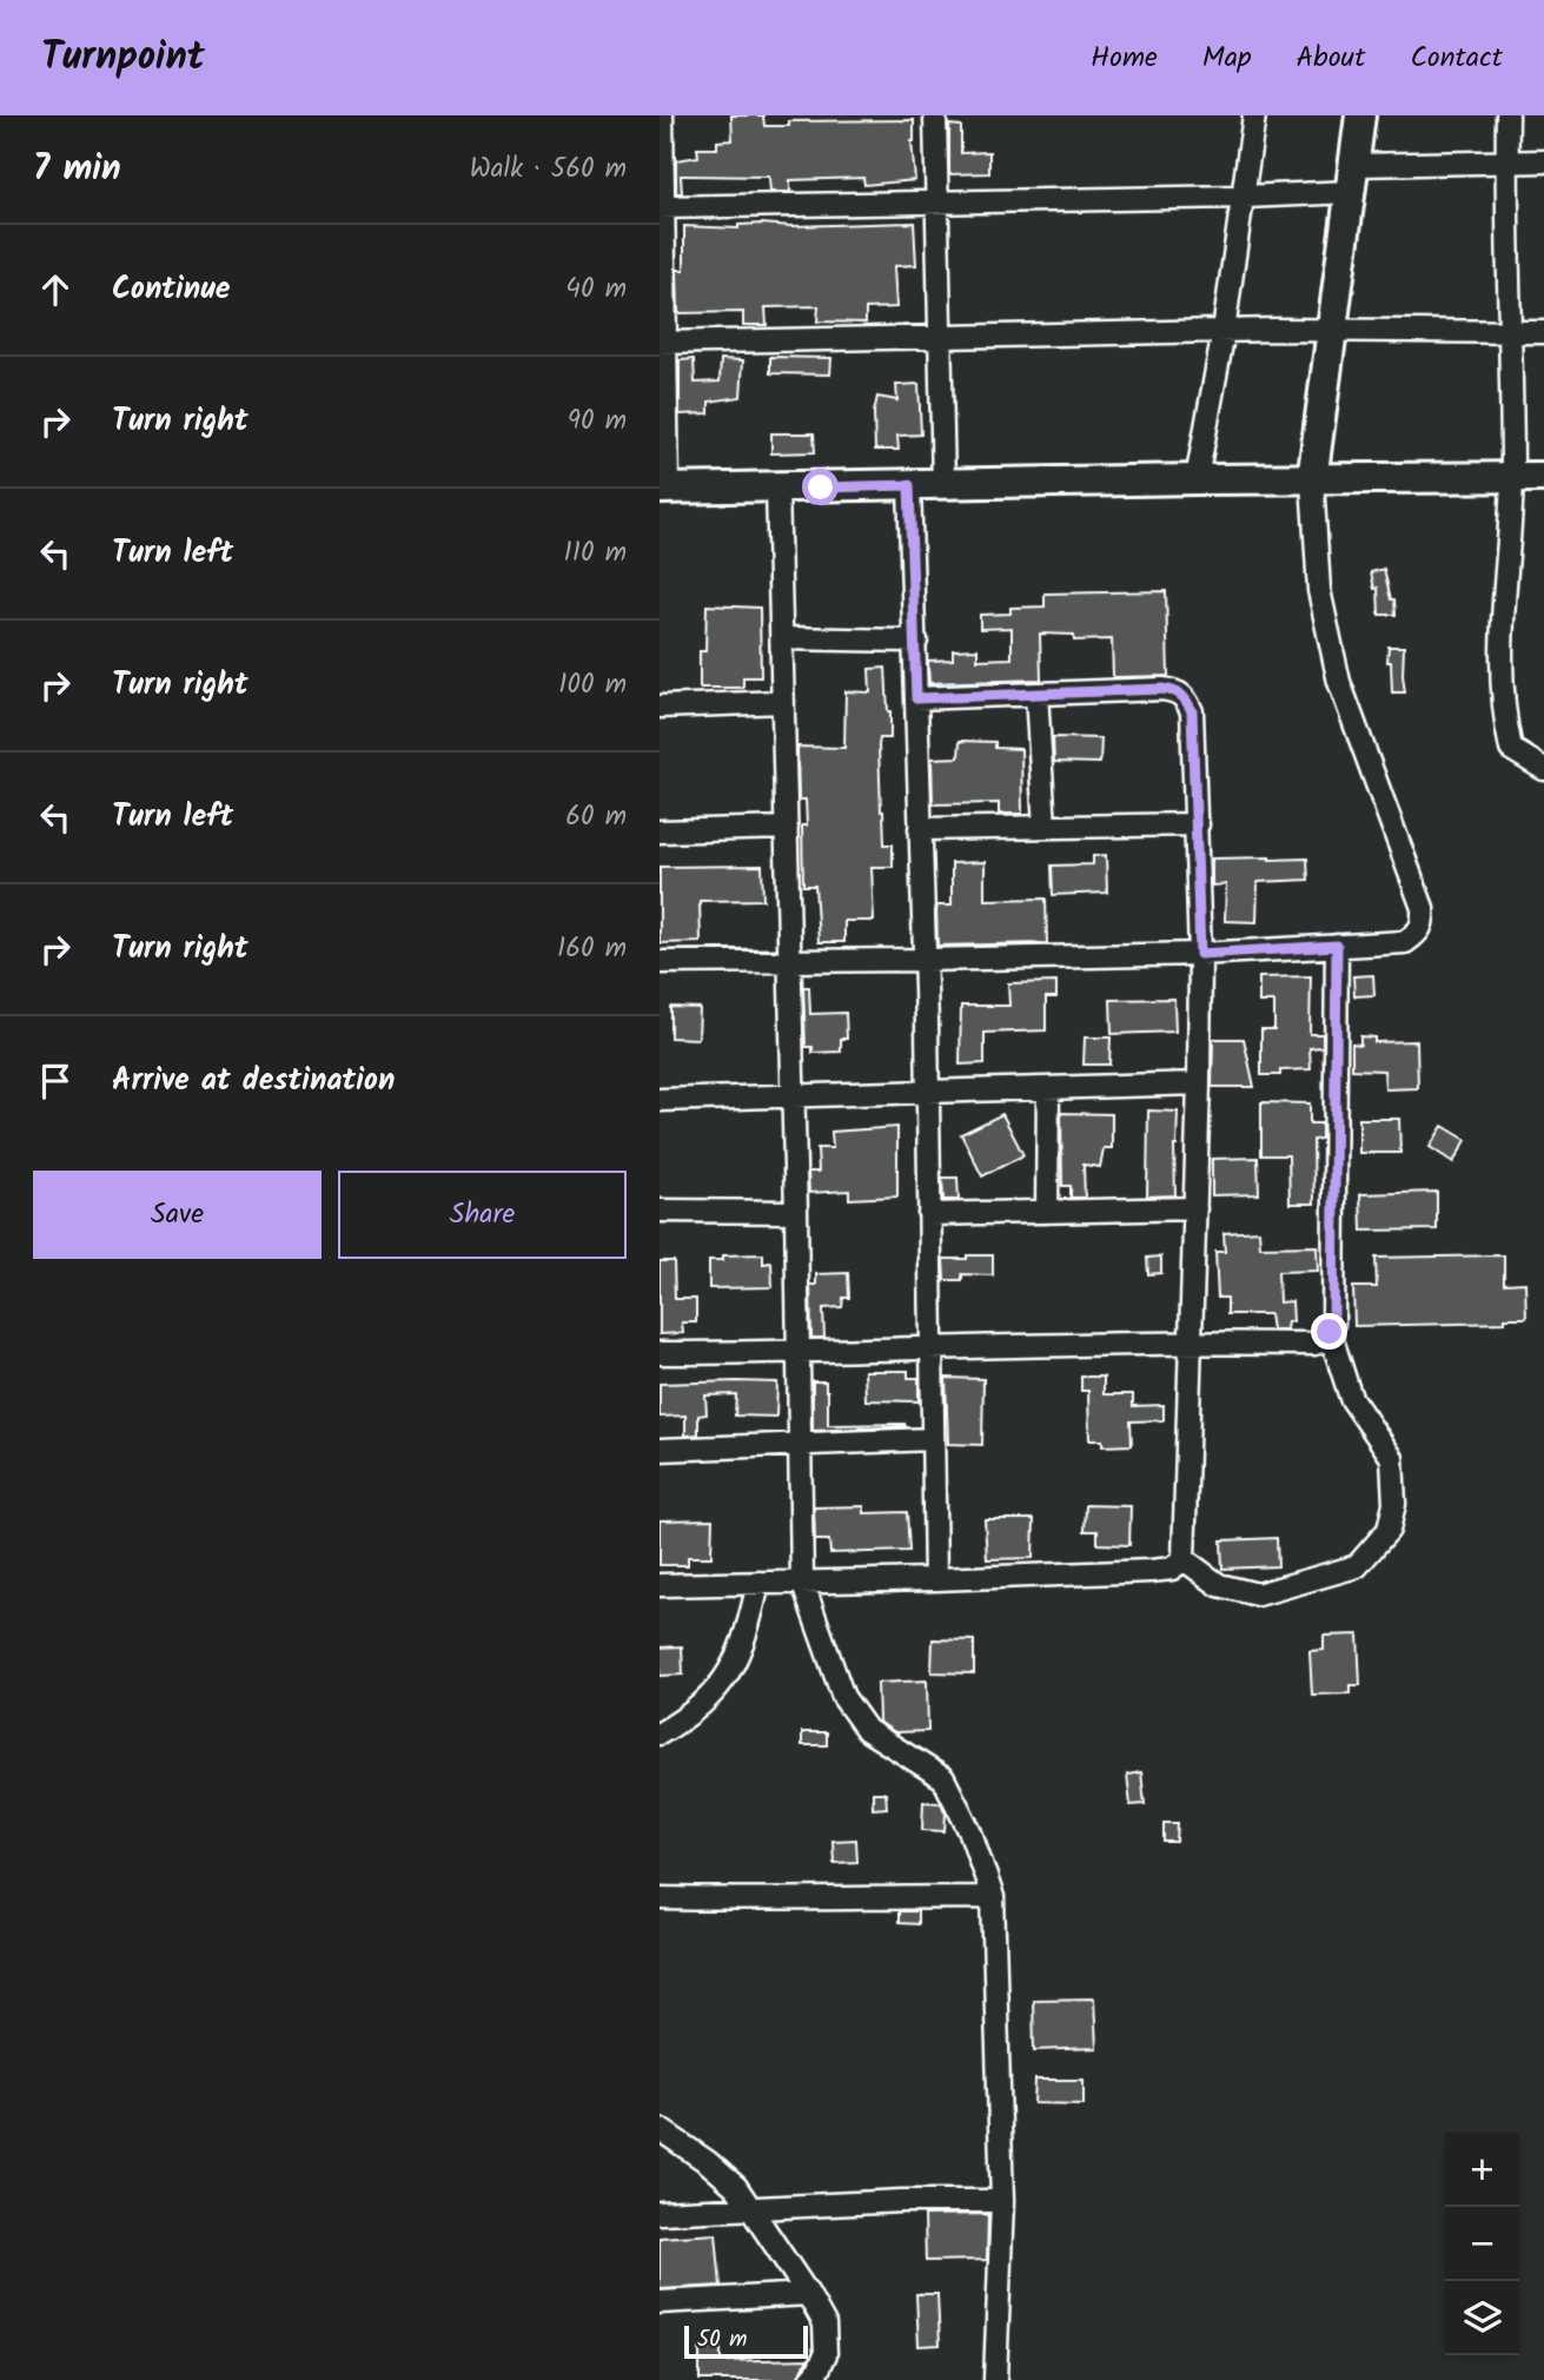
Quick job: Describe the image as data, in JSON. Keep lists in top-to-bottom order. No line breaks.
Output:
{"scale_bar":"50 m","page":{"header":"Turnpoint","nav":["Home","Map","About","Contact"],"heading":["7 min","Walk · 560 m"],"list":[["Continue","40 m"],["Turn right","90 m"],["Turn left","110 m"],["Turn right","100 m"],["Turn left","60 m"],["Turn right","160 m"],"Arrive at destination"],"buttons":["Save","Share"],"map_buttons":["+","−"],"scale":"50 m"}}
